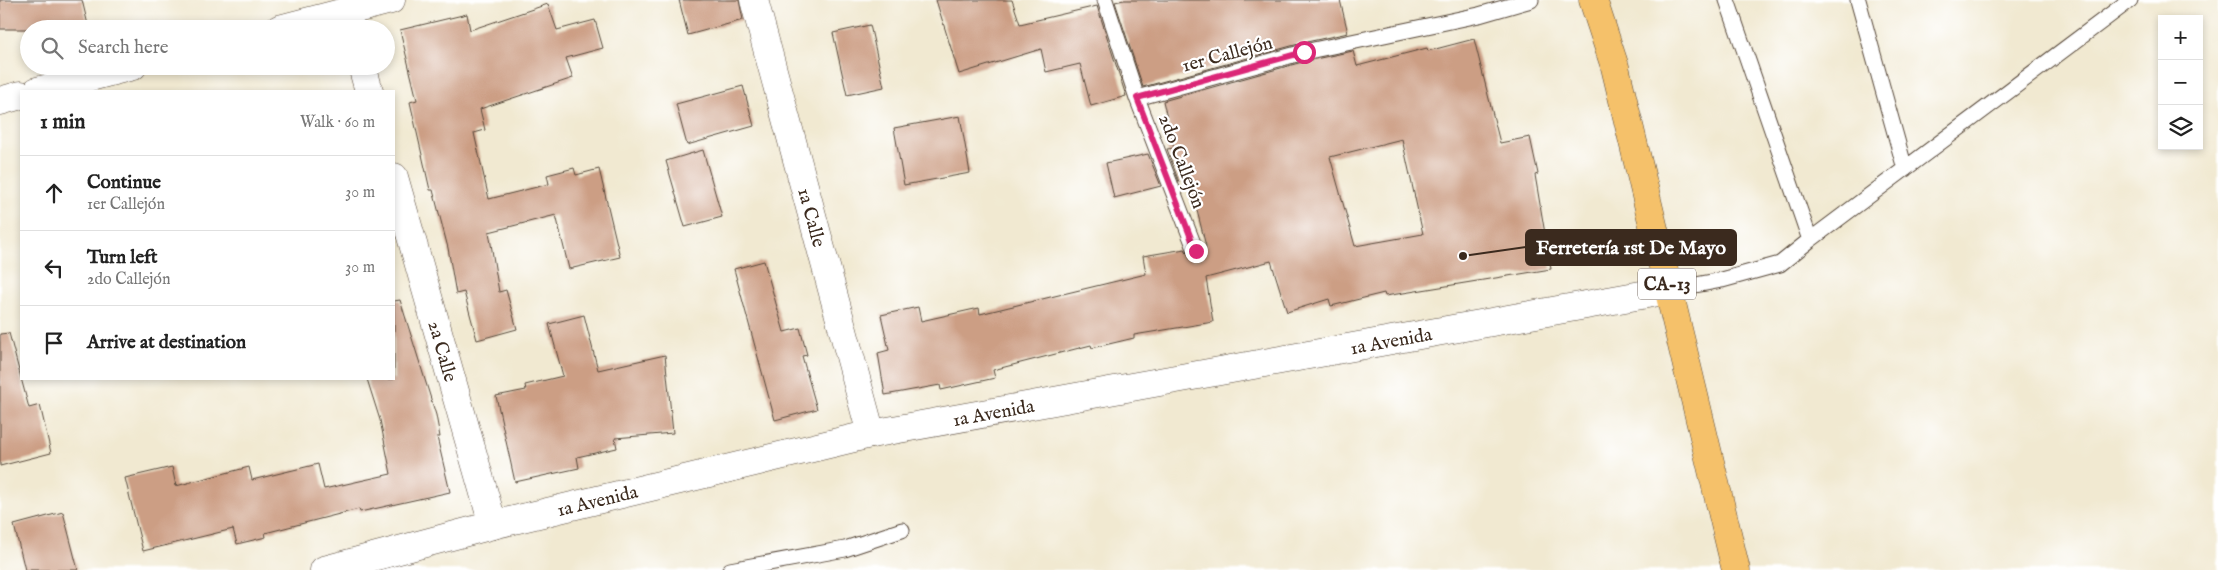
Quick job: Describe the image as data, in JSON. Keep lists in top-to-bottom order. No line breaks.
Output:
{"streets":{"main road":["CA-13"],"street":["1a Calle","1a Avenida","2a Calle"],"lane":["1er Callejón","2do Callejón"]},"crossings":[["1er Callejón","2do Callejón"],["1a Calle","1a Avenida"],["CA-13","1a Avenida"],["1a Avenida","2a Calle"]],"places":["Ferretería 1st De Mayo"],"page":{"map_buttons":["+","−"],"search":"Search here","heading":["1 min","Walk · 60 m"],"list":[["Continue","1er Callejón","30 m"],["Turn left","2do Callejón","30 m"],"Arrive at destination"]}}
